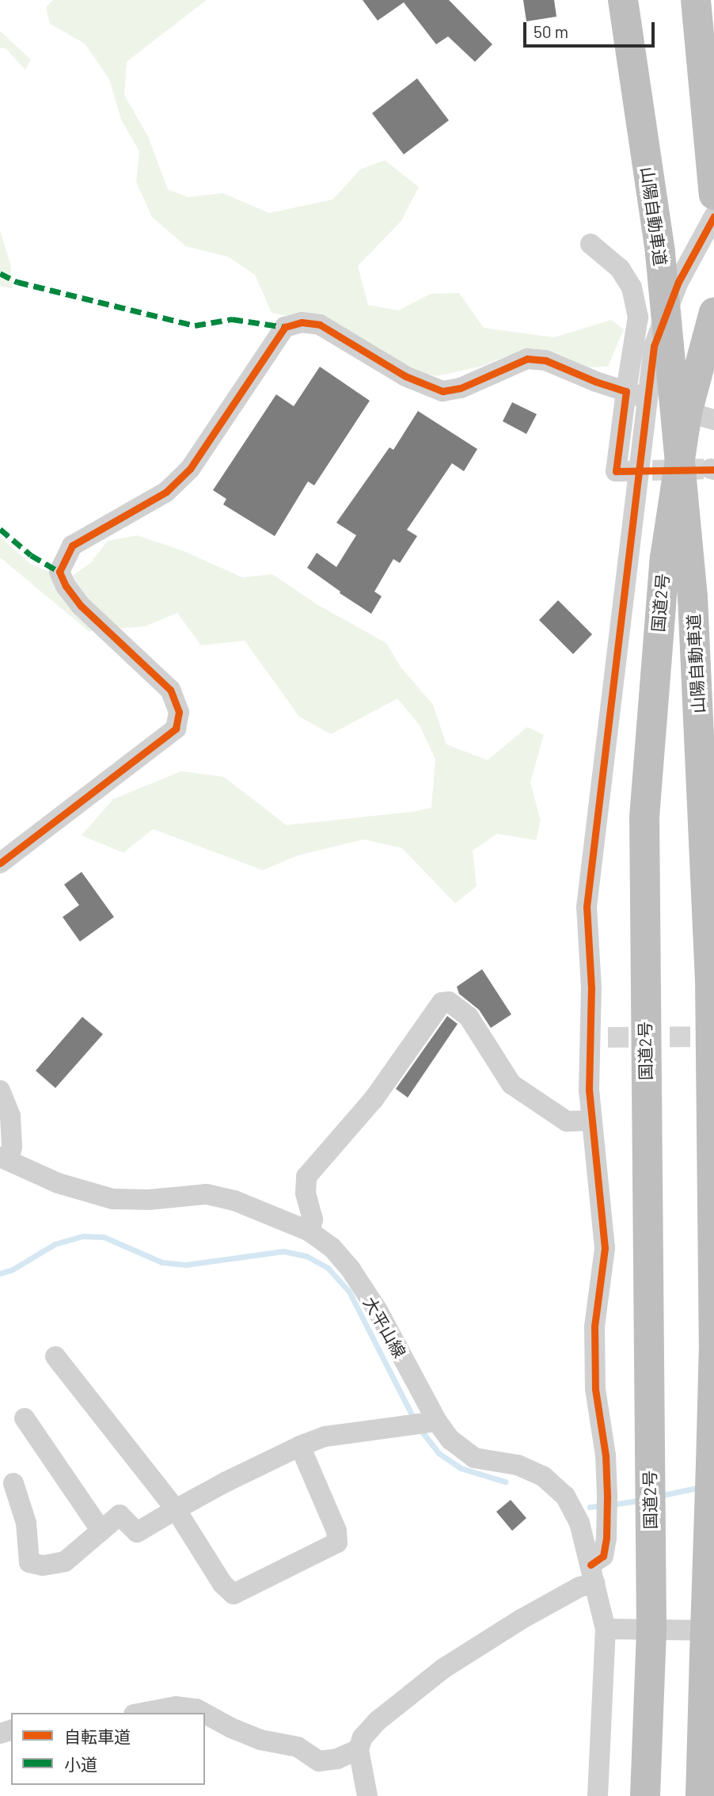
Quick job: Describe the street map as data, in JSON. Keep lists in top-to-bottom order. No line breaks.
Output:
{"streets":{"highway":["山陽自動車道","国道2号"],"street":["大平山線"]},"legend":["自転車道","小道"],"scale_bar":"50 m"}
